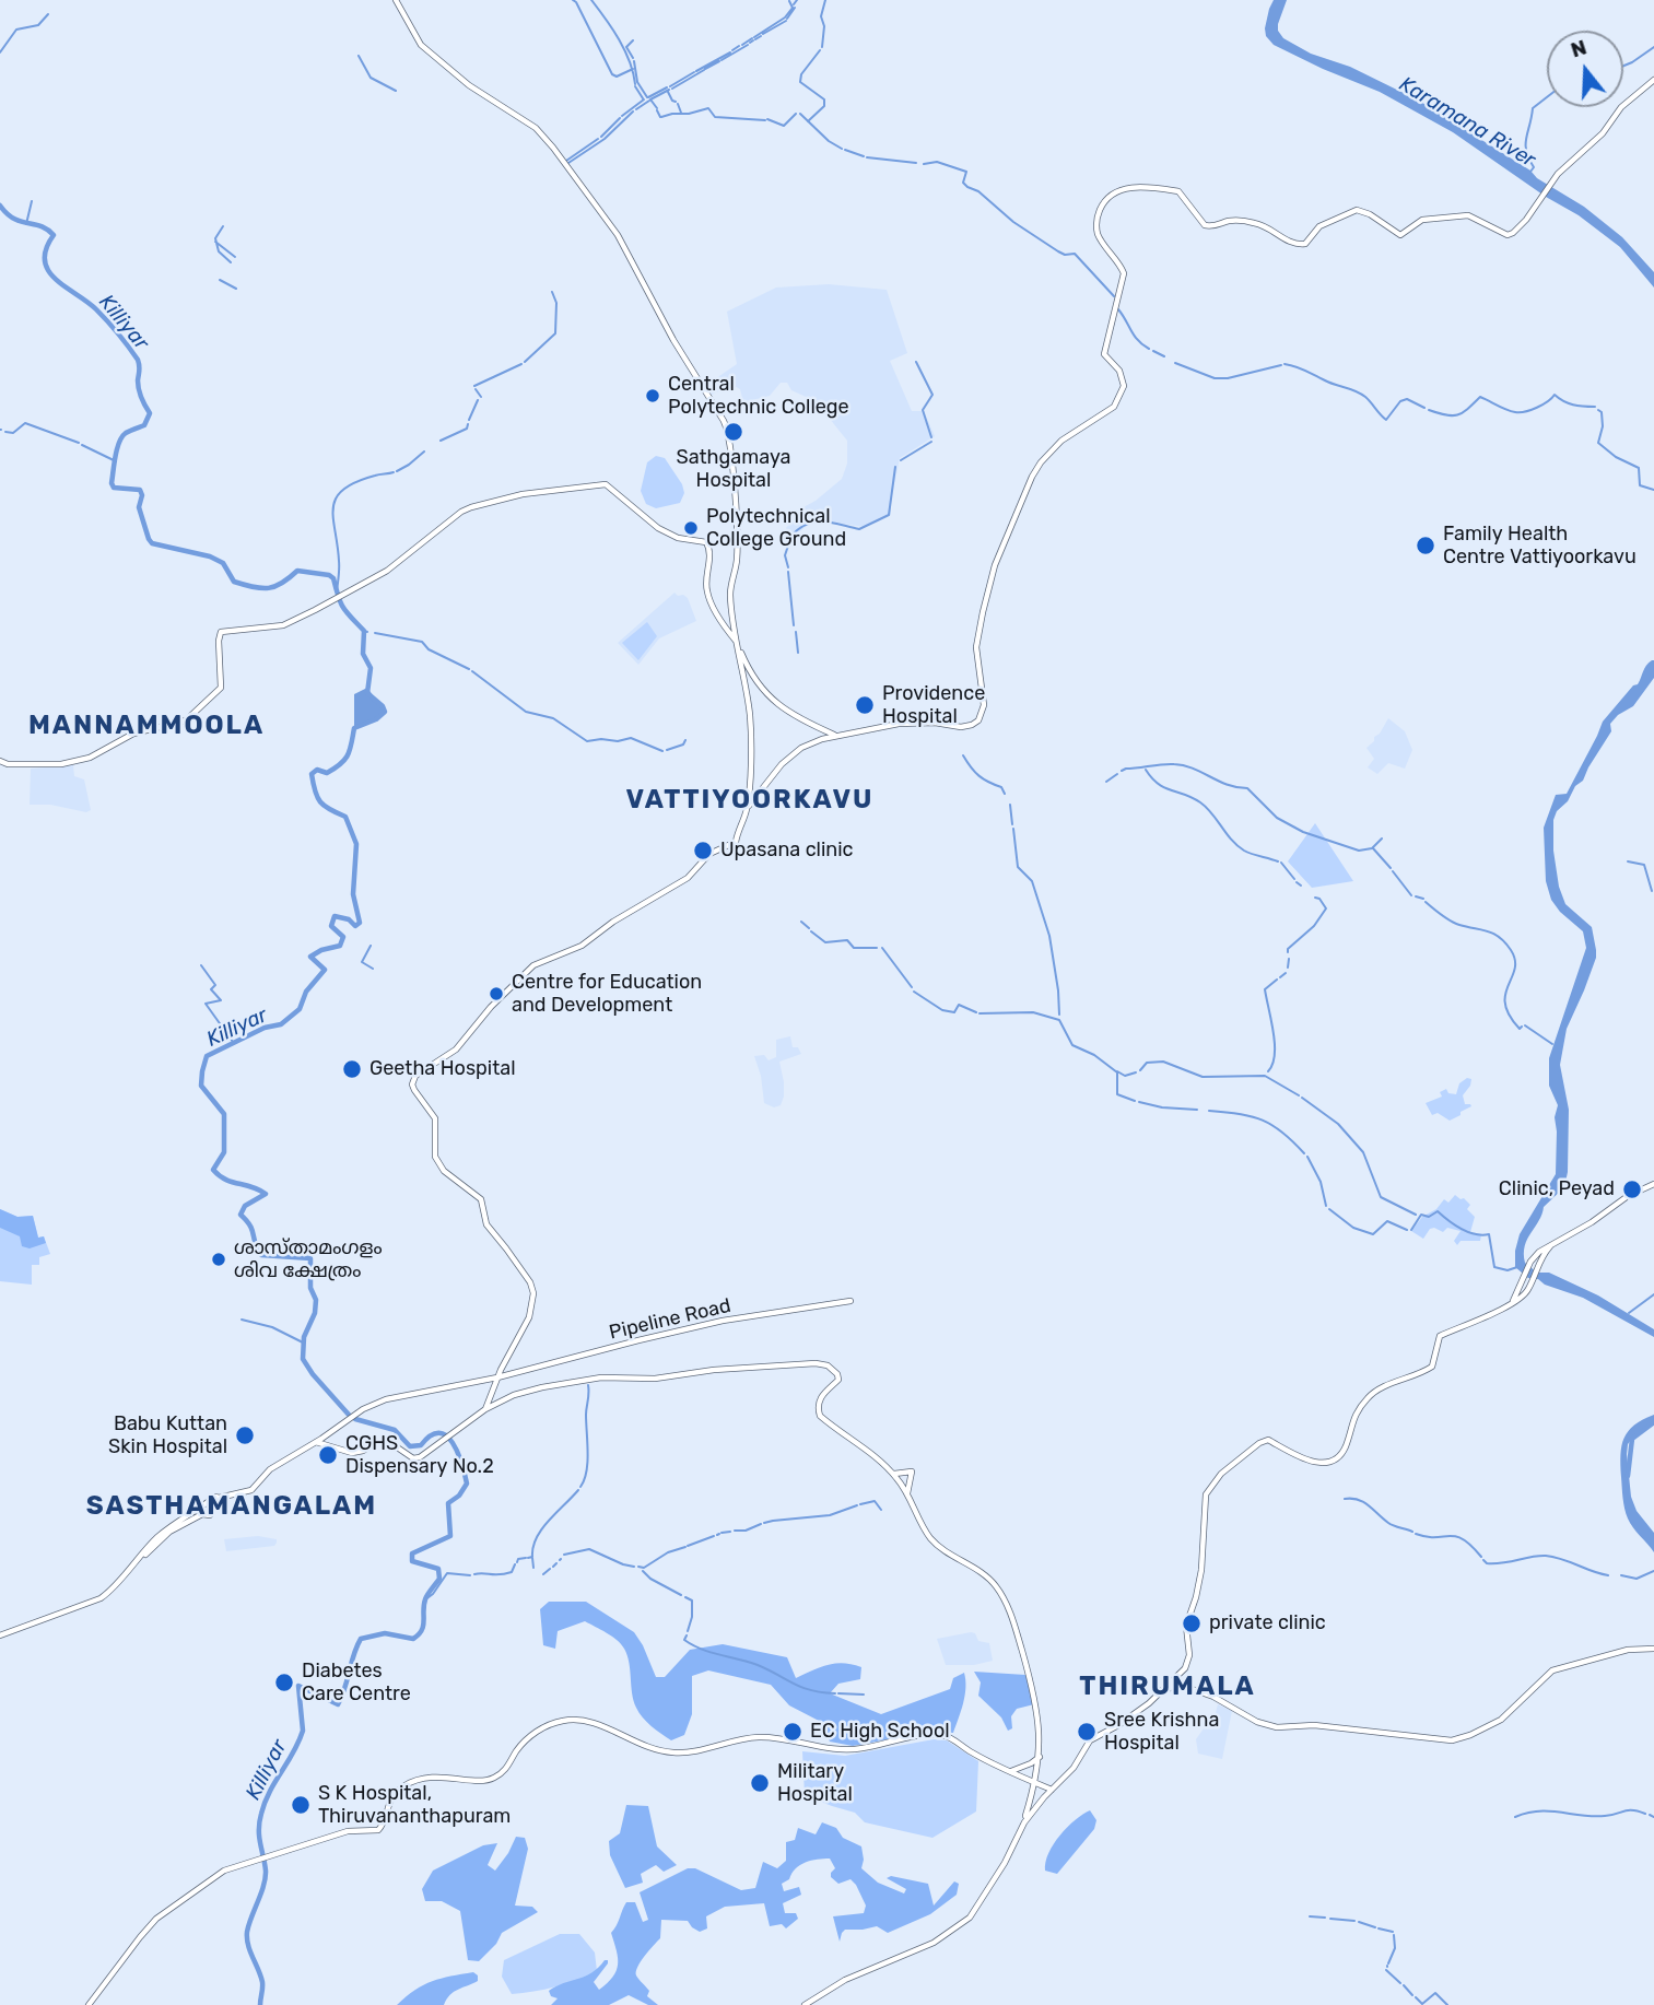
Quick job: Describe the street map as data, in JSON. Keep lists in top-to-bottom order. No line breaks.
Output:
{"streets":{"main road":["Pipeline Road"]},"districts":["MANNAMMOOLA","VATTIYOORKAVU","SASTHAMANGALAM","THIRUMALA"],"water":["Karamana River","Killiyar"],"places":["Central Polytechnic College","Sathgamaya Hospital","Polytechnical College Ground","Family Health Centre Vattiyoorkavu","Providence Hospital","Upasana clinic","Centre for Education and Development","Geetha Hospital","Clinic, Peyad","ശാസ്താമംഗളം ശിവ ക്ഷേത്രം","Babu Kuttan Skin Hospital","CGHS Dispensary No.2","private clinic","Diabetes Care Centre","EC High School","Sree Krishna Hospital","Military Hospital","S K Hospital, Thiruvananthapuram"],"north":"top"}
